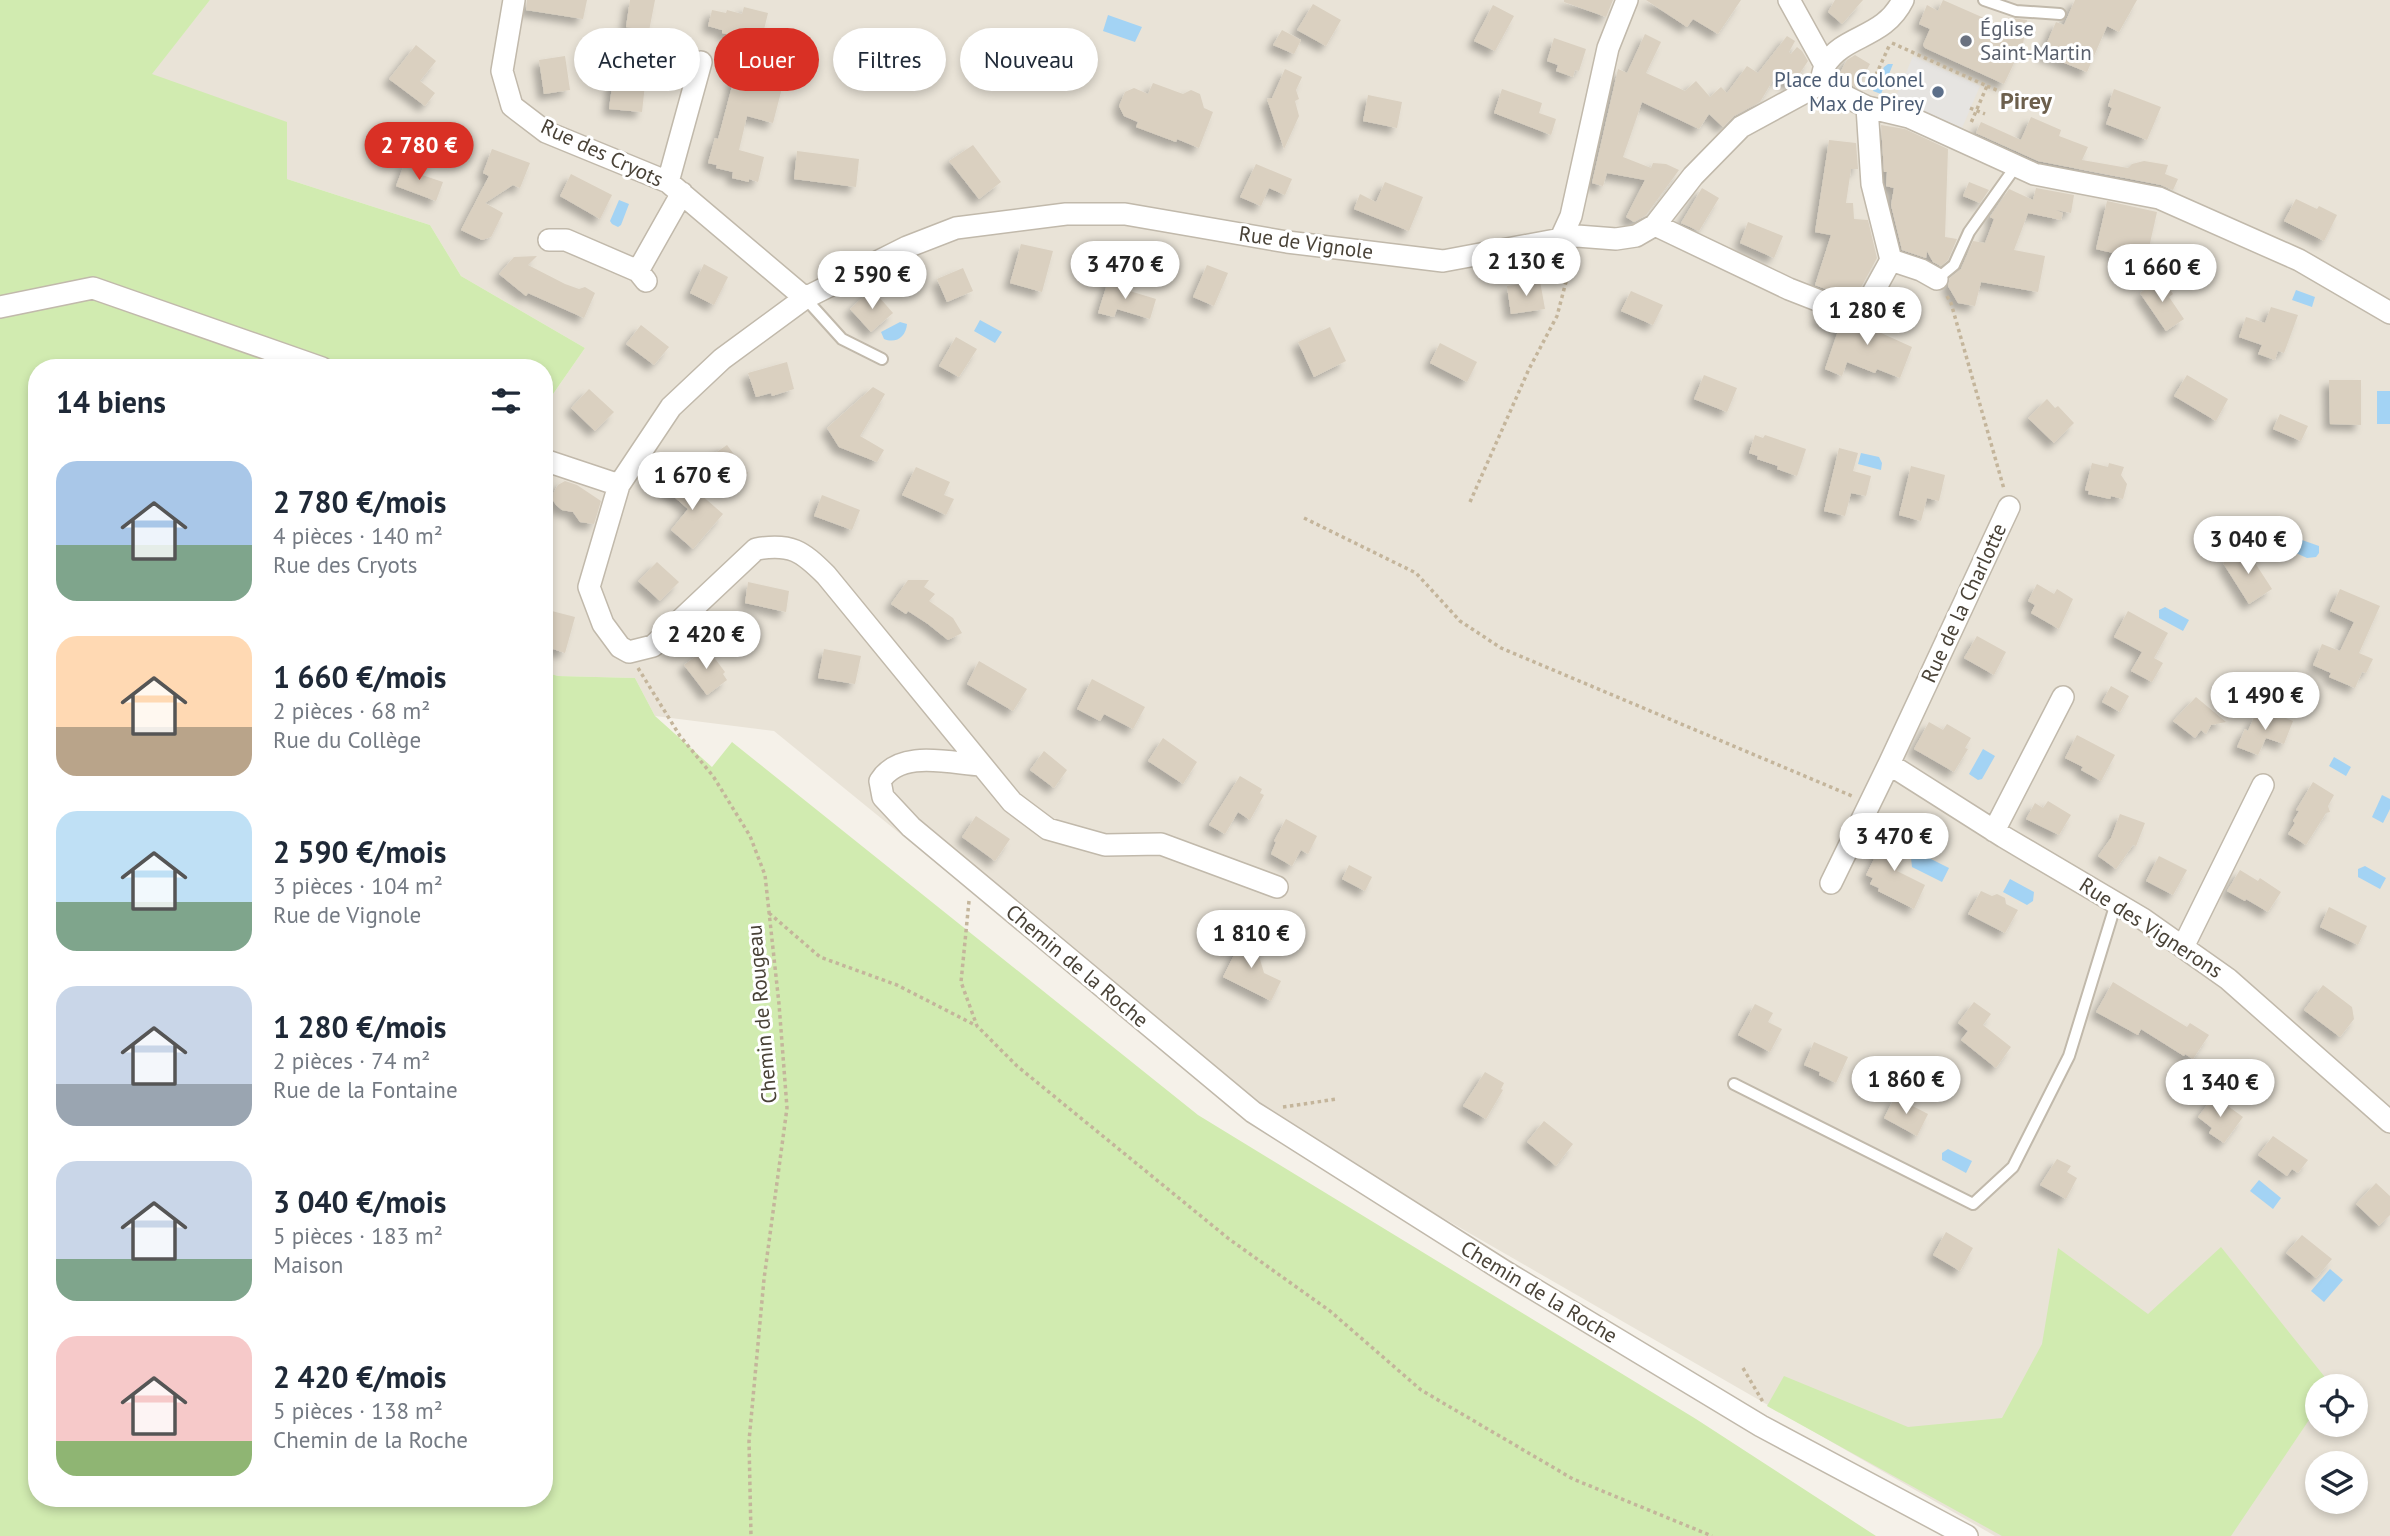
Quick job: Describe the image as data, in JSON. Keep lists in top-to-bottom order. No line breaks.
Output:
{"streets":{"street":["Rue des Cryots","Rue de Vignole","Rue de la Charlotte","Rue des Vignerons","Chemin de la Roche"],"path":["Chemin de Rougeau"]},"crossings":[["Rue des Cryots","Rue de Vignole"],["Rue de la Charlotte","Rue des Vignerons"]],"districts":["Pirey"],"places":["Église Saint-Martin","Place du Colonel Max de Pirey"],"page":{"chip":["Acheter","Louer","Filtres","Nouveau"],"price":["2 780 €","2 130 €","3 470 €","1 660 €","2 590 €","1 280 €","1 670 €","3 040 €","2 420 €","1 490 €","3 470 €","1 810 €","1 860 €","1 340 €"],"heading":"14 biens","list":[{"name":"2 780 €/mois","note":"4 pièces · 140 m² · Rue des Cryots"},{"name":"1 660 €/mois","note":"2 pièces · 68 m² · Rue du Collège"},{"name":"2 590 €/mois","note":"3 pièces · 104 m² · Rue de Vignole"},{"name":"1 280 €/mois","note":"2 pièces · 74 m² · Rue de la Fontaine"},{"name":"3 040 €/mois","note":"5 pièces · 183 m² · Maison"},{"name":"2 420 €/mois","note":"5 pièces · 138 m² · Chemin de la Roche"}]}}
